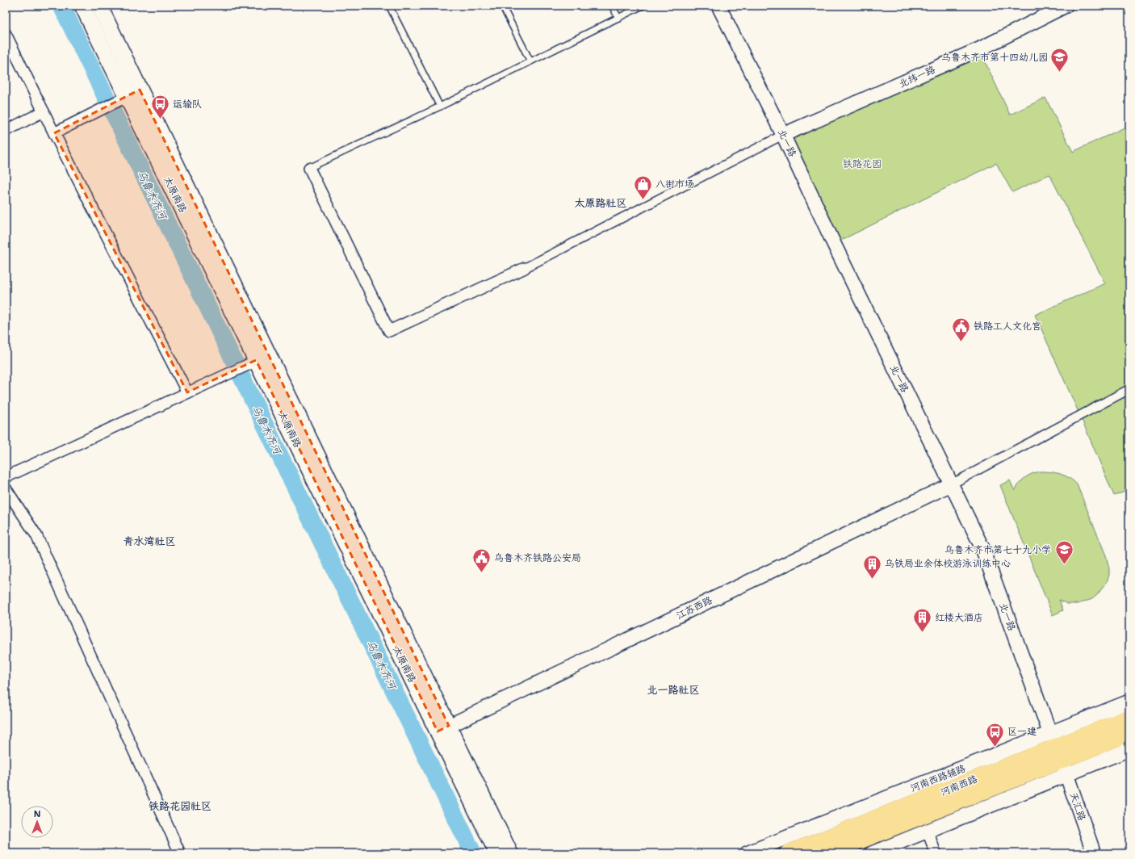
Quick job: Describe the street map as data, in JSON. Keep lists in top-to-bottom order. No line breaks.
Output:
{"streets":{"main road":["太原南路","河南西路"],"street":["北纬一路","北一路","江苏西路","河南西路辅路","天汇路"]},"crossings":[["北纬一路","北一路"],["北一路","江苏西路"],["北一路","河南西路辅路"],["北一路","河南西路"],["北一路","天汇路"],["太原南路","江苏西路"],["河南西路辅路","河南西路"],["河南西路辅路","天汇路"],["河南西路","天汇路"]],"districts":["太原路社区","青水湾社区","北一路社区","铁路花园社区"],"water":["乌鲁木齐河"],"parks":["铁路花园"],"places":{"school or university":["乌鲁木齐市第十四幼儿园","乌鲁木齐市第七十九小学"],"bus stop":["运输队","区一建"],"shop":["八街市场"],"public building":["铁路工人文化宫","乌鲁木齐铁路公安局"],"building":["乌铁局业余体校游泳训练中心","红楼大酒店"]},"north":"top"}
